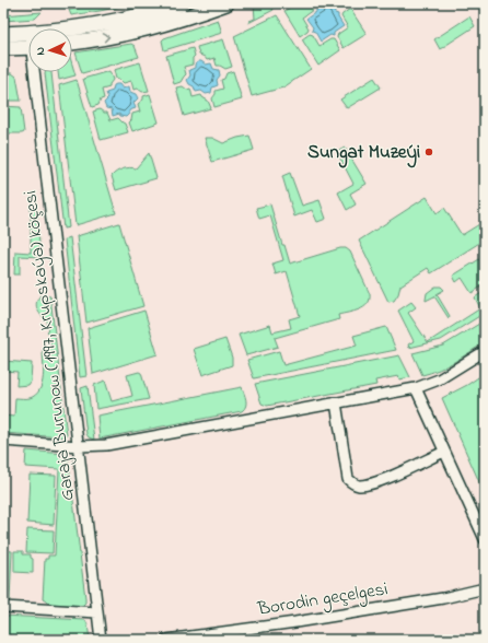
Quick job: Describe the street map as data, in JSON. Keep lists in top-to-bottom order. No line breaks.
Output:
{"streets":{"street":["Garaja Burunow (1997, Krupskaýa) köçesi","Borodin geçelgesi"]},"places":["Sungat Muzeýi"],"north":"left"}
